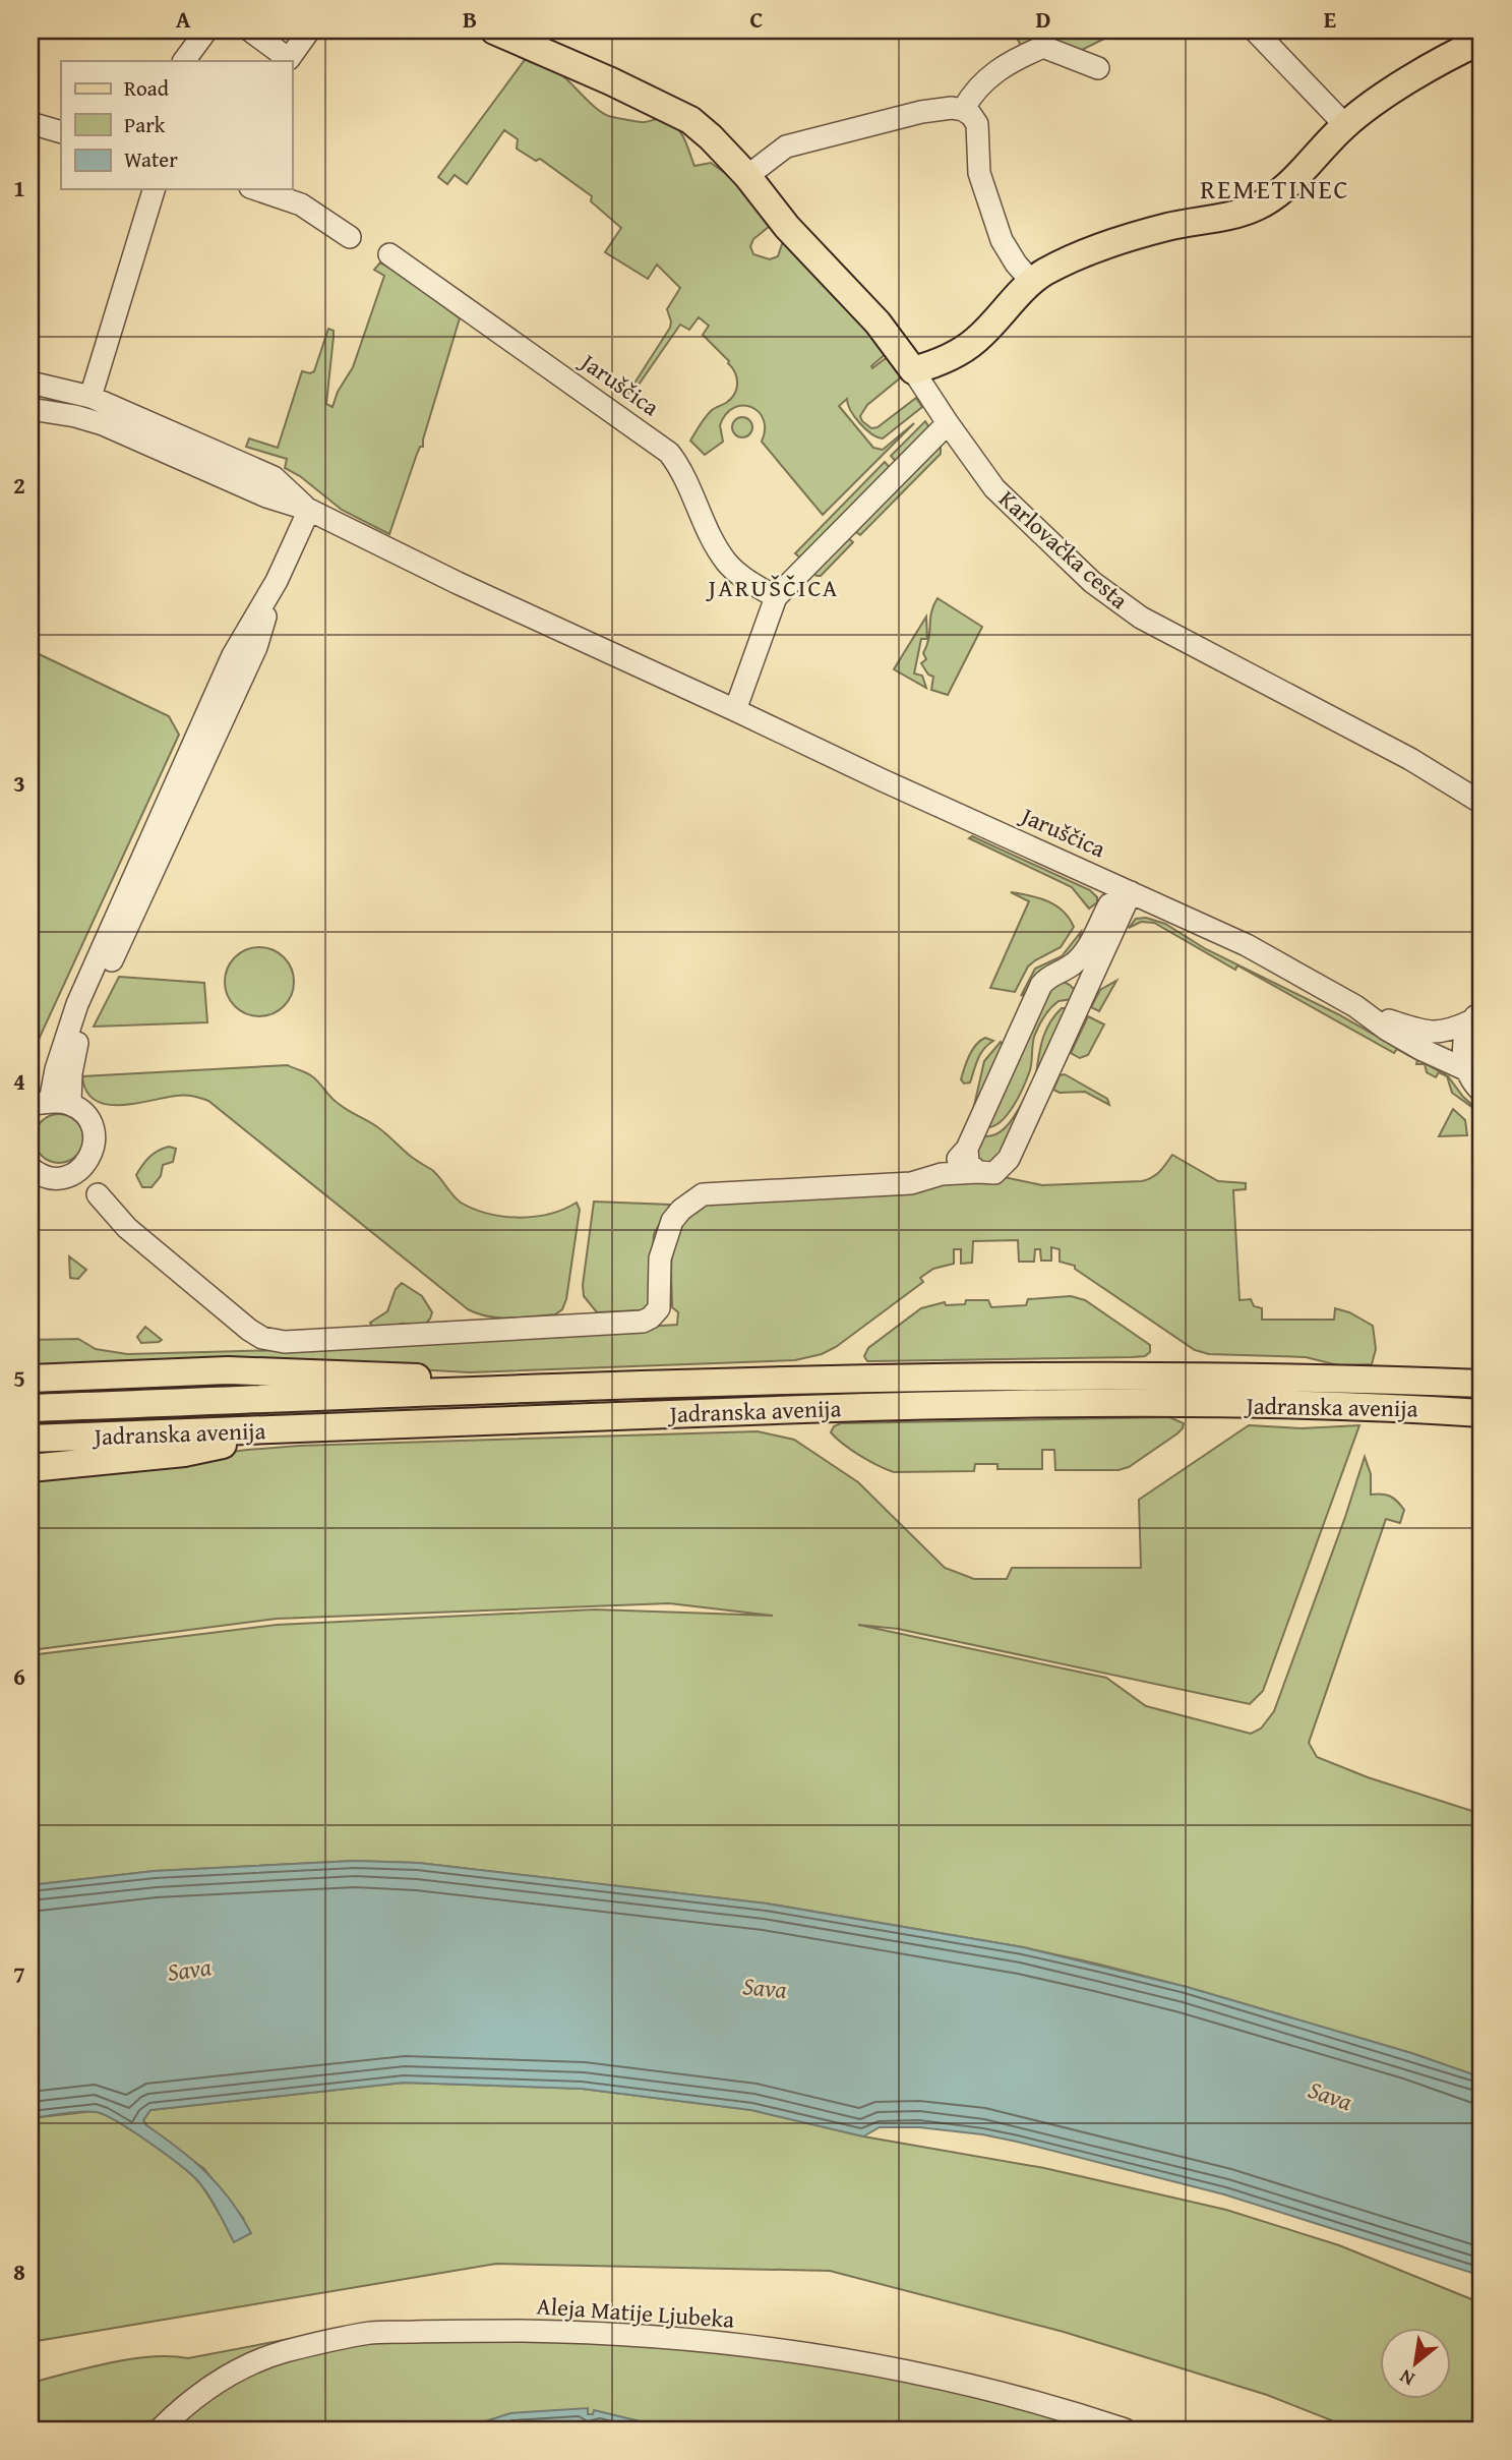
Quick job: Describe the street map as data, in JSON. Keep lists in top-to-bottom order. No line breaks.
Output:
{"streets":{"main road":["Karlovačka cesta","Jadranska avenija"],"street":["Jaruščica","Aleja Matije Ljubeka"]},"districts":["REMETINEC","JARUŠČICA"],"water":["Sava"],"legend":["Road","Park","Water"],"north":"bottom left","grid":{"columns":["A","B","C","D","E"],"rows":["1","2","3","4","5","6","7","8"]}}
